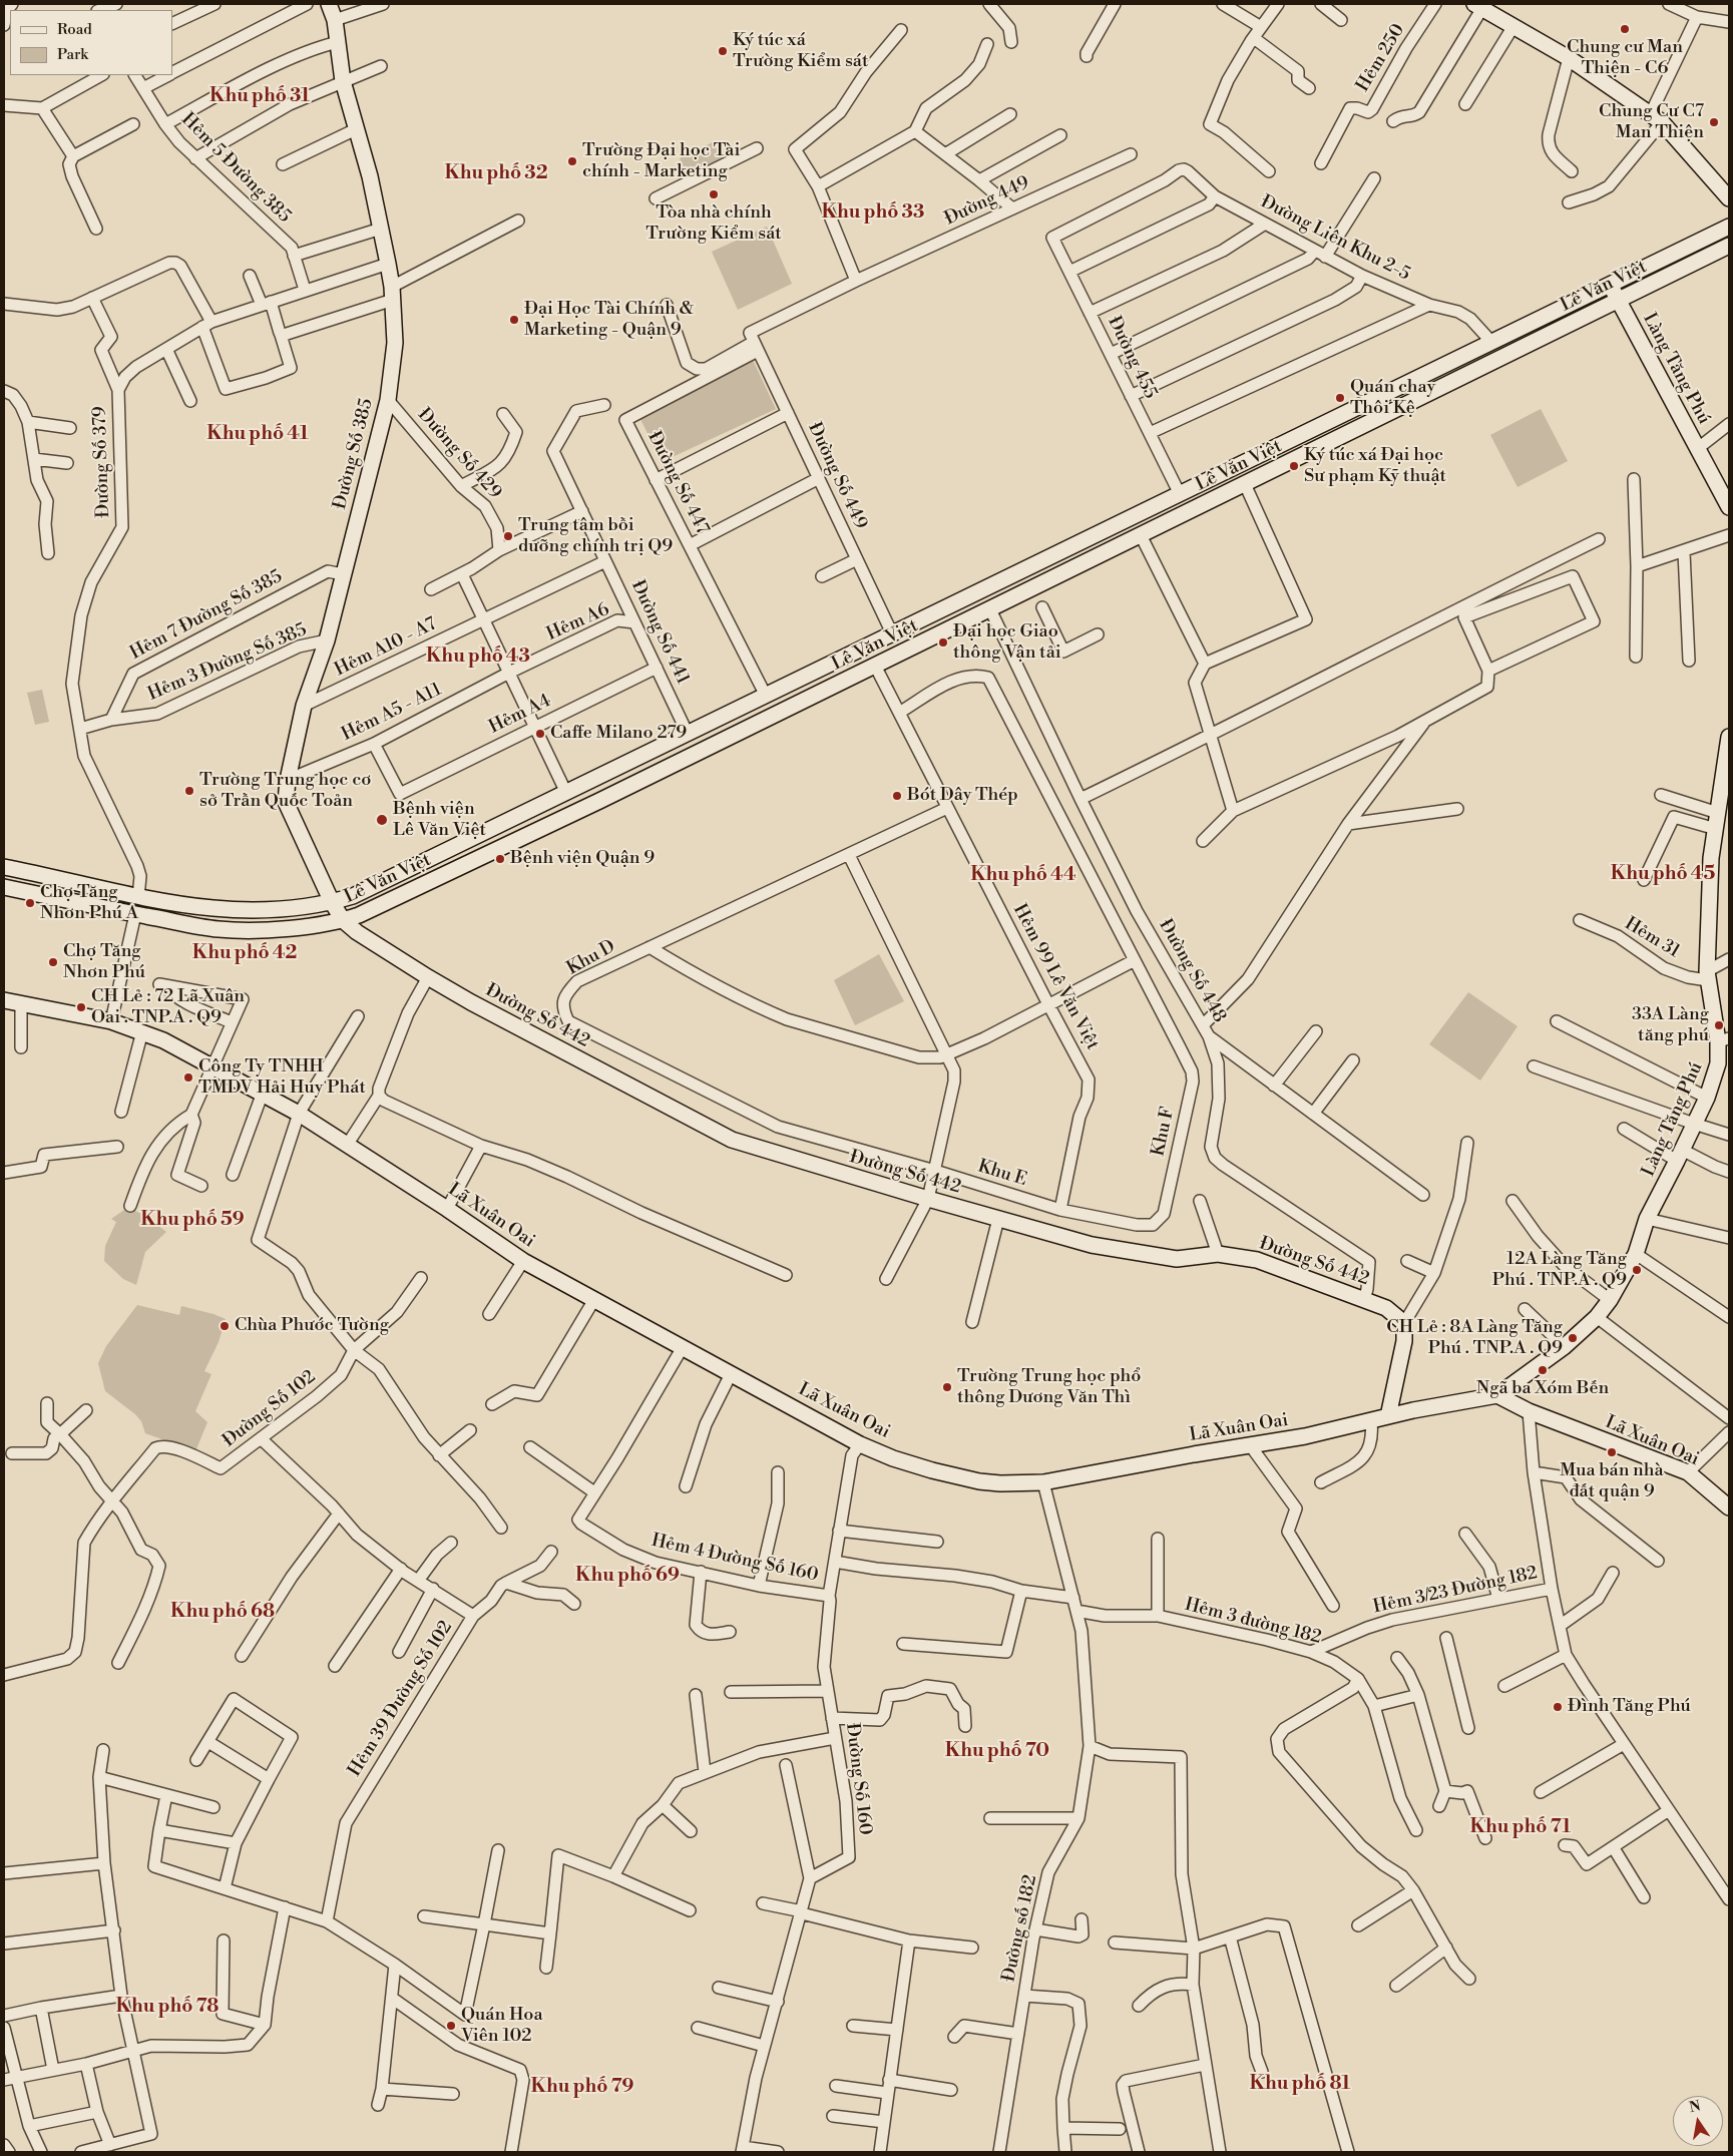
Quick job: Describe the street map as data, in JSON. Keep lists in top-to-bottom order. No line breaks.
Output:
{"streets":{"main road":["Lê Văn Việt","Làng Tăng Phú","Đường Số 385","Đường Số 442","Lã Xuân Oai"],"street":["Hẻm 250","Hẻm 5 Đường 385","Đường 449","Đường Liên Khu 2-5","Đường 455","Đường Số 429","Đường Số 379","Đường Số 449","Đường Số 447","Hẻm 7 Đường Số 385","Hẻm A6","Đường Số 441","Hẻm A10 - A7","Hẻm 3 Đường Số 385","Hẻm A5 - A11","Hẻm A4","Hẻm 31","Khu D","Đường Số 448","Hẻm 99 Lê Văn Việt","Khu F","Khu E","Đường Số 102","Hẻm 4 Đường Số 160","Hẻm 3/23 Đường 182","Hẻm 3 đường 182","Hẻm 39 Đường Số 102","Đường Số 160","Đường số 182"]},"crossings":[["Hẻm 5 Đường 385","Đường Số 379"],["Đường 449","Đường Số 449"],["Đường 449","Đường Số 447"],["Đường Liên Khu 2-5","Lê Văn Việt"],["Đường Liên Khu 2-5","Đường 455"],["Lê Văn Việt","Đường 455"],["Lê Văn Việt","Làng Tăng Phú"],["Lê Văn Việt","Đường Số 385"],["Lê Văn Việt","Đường Số 379"],["Lê Văn Việt","Đường Số 449"],["Lê Văn Việt","Đường Số 447"],["Lê Văn Việt","Đường Số 441"],["Lê Văn Việt","Đường Số 448"],["Lê Văn Việt","Hẻm 99 Lê Văn Việt"],["Lê Văn Việt","Đường Số 442"],["Làng Tăng Phú","Hẻm 31"],["Làng Tăng Phú","Lã Xuân Oai"],["Đường Số 385","Đường Số 429"],["Đường Số 385","Đường Số 379"],["Đường Số 385","Hẻm 7 Đường Số 385"],["Đường Số 385","Hẻm A10 - A7"],["Đường Số 385","Hẻm 3 Đường Số 385"],["Đường Số 385","Hẻm A5 - A11"],["Đường Số 385","Đường Số 442"],["Đường Số 379","Hẻm 3 Đường Số 385"],["Đường Số 449","Đường Số 447"],["Hẻm 7 Đường Số 385","Hẻm 3 Đường Số 385"],["Hẻm A6","Đường Số 441"],["Hẻm A6","Hẻm A5 - A11"],["Đường Số 441","Hẻm A10 - A7"],["Đường Số 441","Hẻm A4"],["Hẻm A5 - A11","Hẻm A4"],["Khu D","Khu E"],["Đường Số 448","Đường Số 442"],["Hẻm 99 Lê Văn Việt","Khu F"],["Hẻm 99 Lê Văn Việt","Khu E"],["Khu F","Khu E"],["Lã Xuân Oai","Đường Số 160"],["Đường Số 102","Hẻm 39 Đường Số 102"],["Hẻm 4 Đường Số 160","Đường Số 160"],["Hẻm 3/23 Đường 182","Hẻm 3 đường 182"],["Hẻm 3 đường 182","Đường số 182"]],"districts":["Khu phố 31","Khu phố 32","Khu phố 33","Khu phố 41","Khu phố 43","Khu phố 45","Khu phố 44","Khu phố 42","Khu phố 59","Khu phố 69","Khu phố 68","Khu phố 70","Khu phố 71","Khu phố 78","Khu phố 81","Khu phố 79"],"places":["Chung cư Man Thiện - C6","Ký túc xá Trường Kiểm sát","Chung Cư C7 Man Thiện","Trường Đại học Tài chính - Marketing","Tòa nhà chính Trường Kiểm sát","Đại Học Tài Chính & Marketing - Quận 9","Quán chay Thôi Kệ","Ký túc xá Đại học Sư phạm Kỹ thuật","Trung tâm bồi dưỡng chính trị Q9","Đại học Giao thông Vận tải","Caffe Milano 279","Trường Trung học cơ sở Trần Quốc Toản","Bót Dây Thép","Bệnh viện Lê Văn Việt","Bệnh viện Quận 9","Chợ Tăng Nhơn Phú A","Chợ Tăng Nhơn Phú","CH Lẻ : 72 Lã Xuân Oai . TNP.A . Q9","33A Làng tăng phú","Công Ty TNHH TMDV Hải Huy Phát","12A Làng Tăng Phú . TNP.A . Q9","Chùa Phước Tường","CH Lẻ : 8A Làng Tăng Phú . TNP.A . Q9","Ngã ba Xóm Bến","Trường Trung học phổ thông Dương Văn Thì","Mua bán nhà đất quận 9","Đình Tăng Phú","Quán Hoa Viên 102"],"legend":["Road","Park"],"north":"top"}
